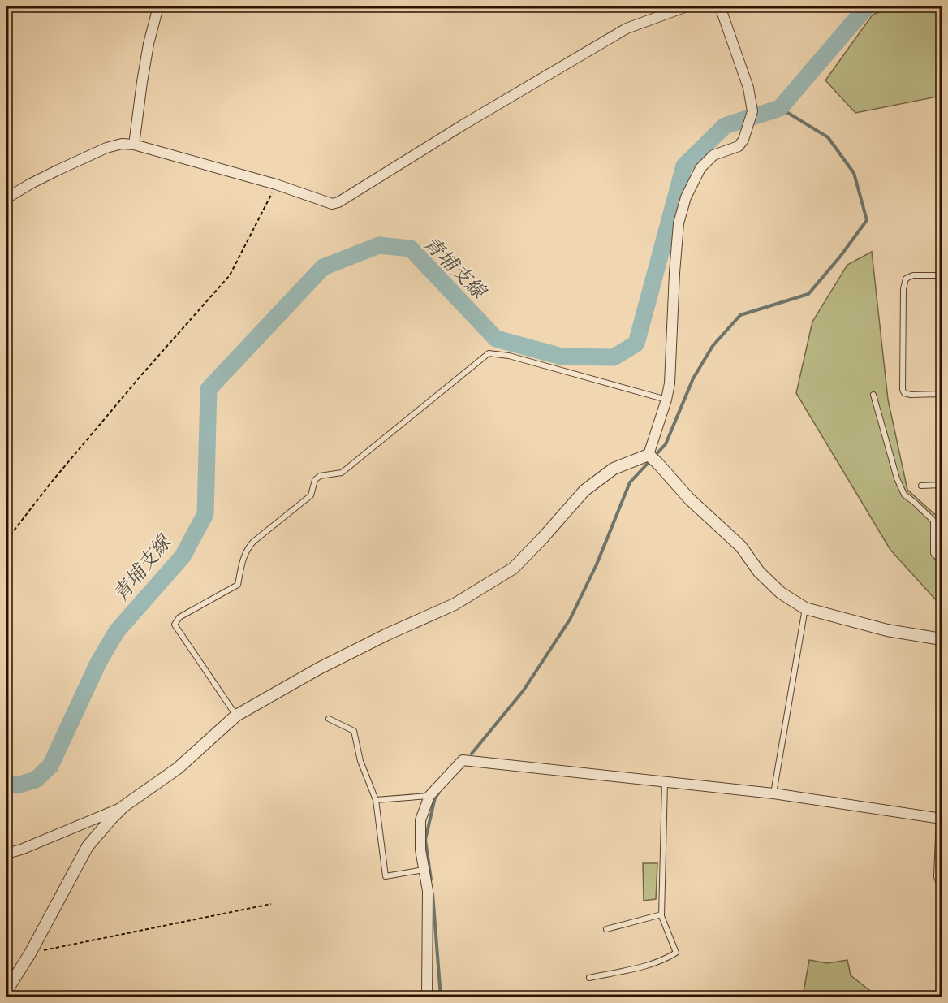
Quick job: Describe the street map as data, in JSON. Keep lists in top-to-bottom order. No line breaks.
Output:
{"water":["青埔支線"]}
